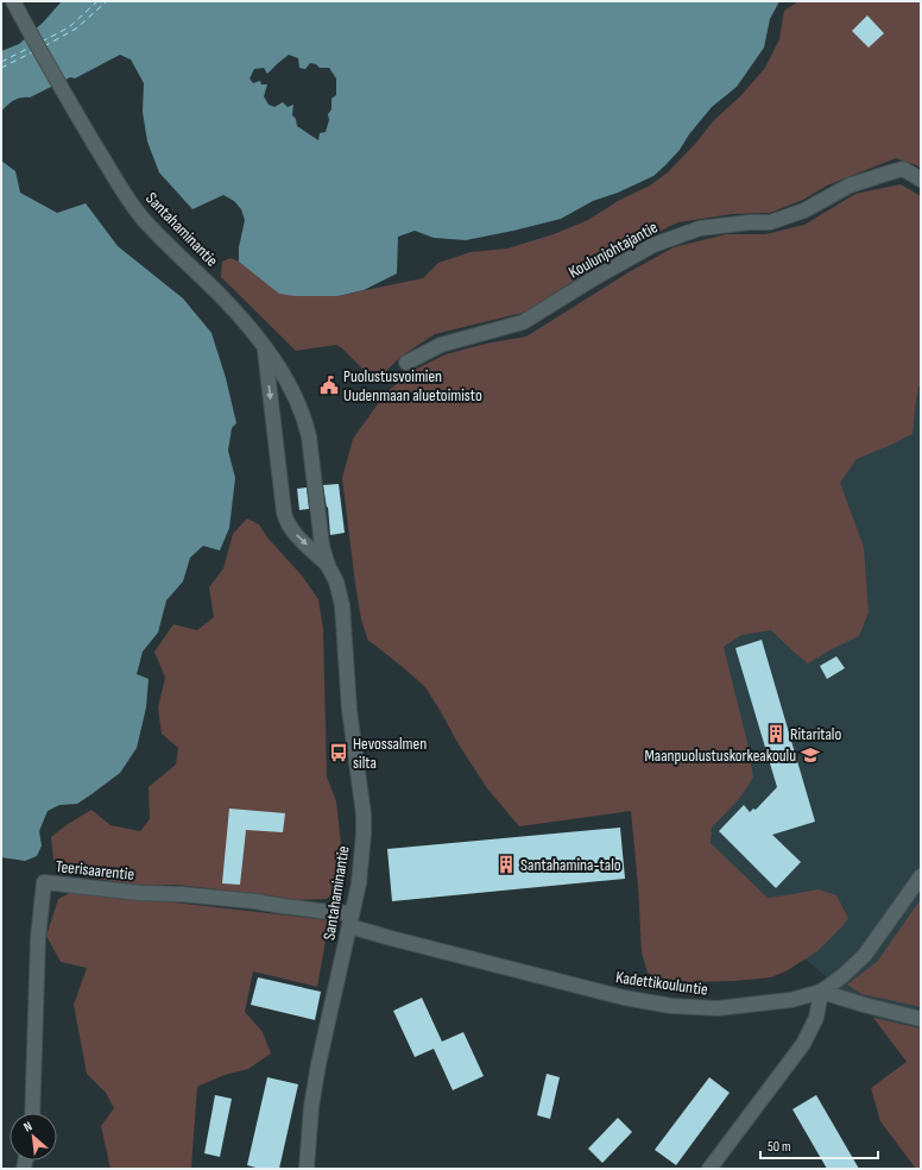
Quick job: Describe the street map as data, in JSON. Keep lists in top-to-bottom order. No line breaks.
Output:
{"streets":{"street":["Santahaminantie","Koulunjohtajantie","Teerisaarentie","Kadettikouluntie"]},"crossings":[["Santahaminantie","Teerisaarentie"],["Santahaminantie","Kadettikouluntie"],["Teerisaarentie","Kadettikouluntie"]],"places":{"public building":["Puolustusvoimien Uudenmaan aluetoimisto"],"building":["Ritaritalo","Santahamina-talo"],"bus stop":["Hevossalmen silta"],"school or university":["Maanpuolustuskorkeakoulu"]},"scale_bar":"50 m","north":"top left"}
